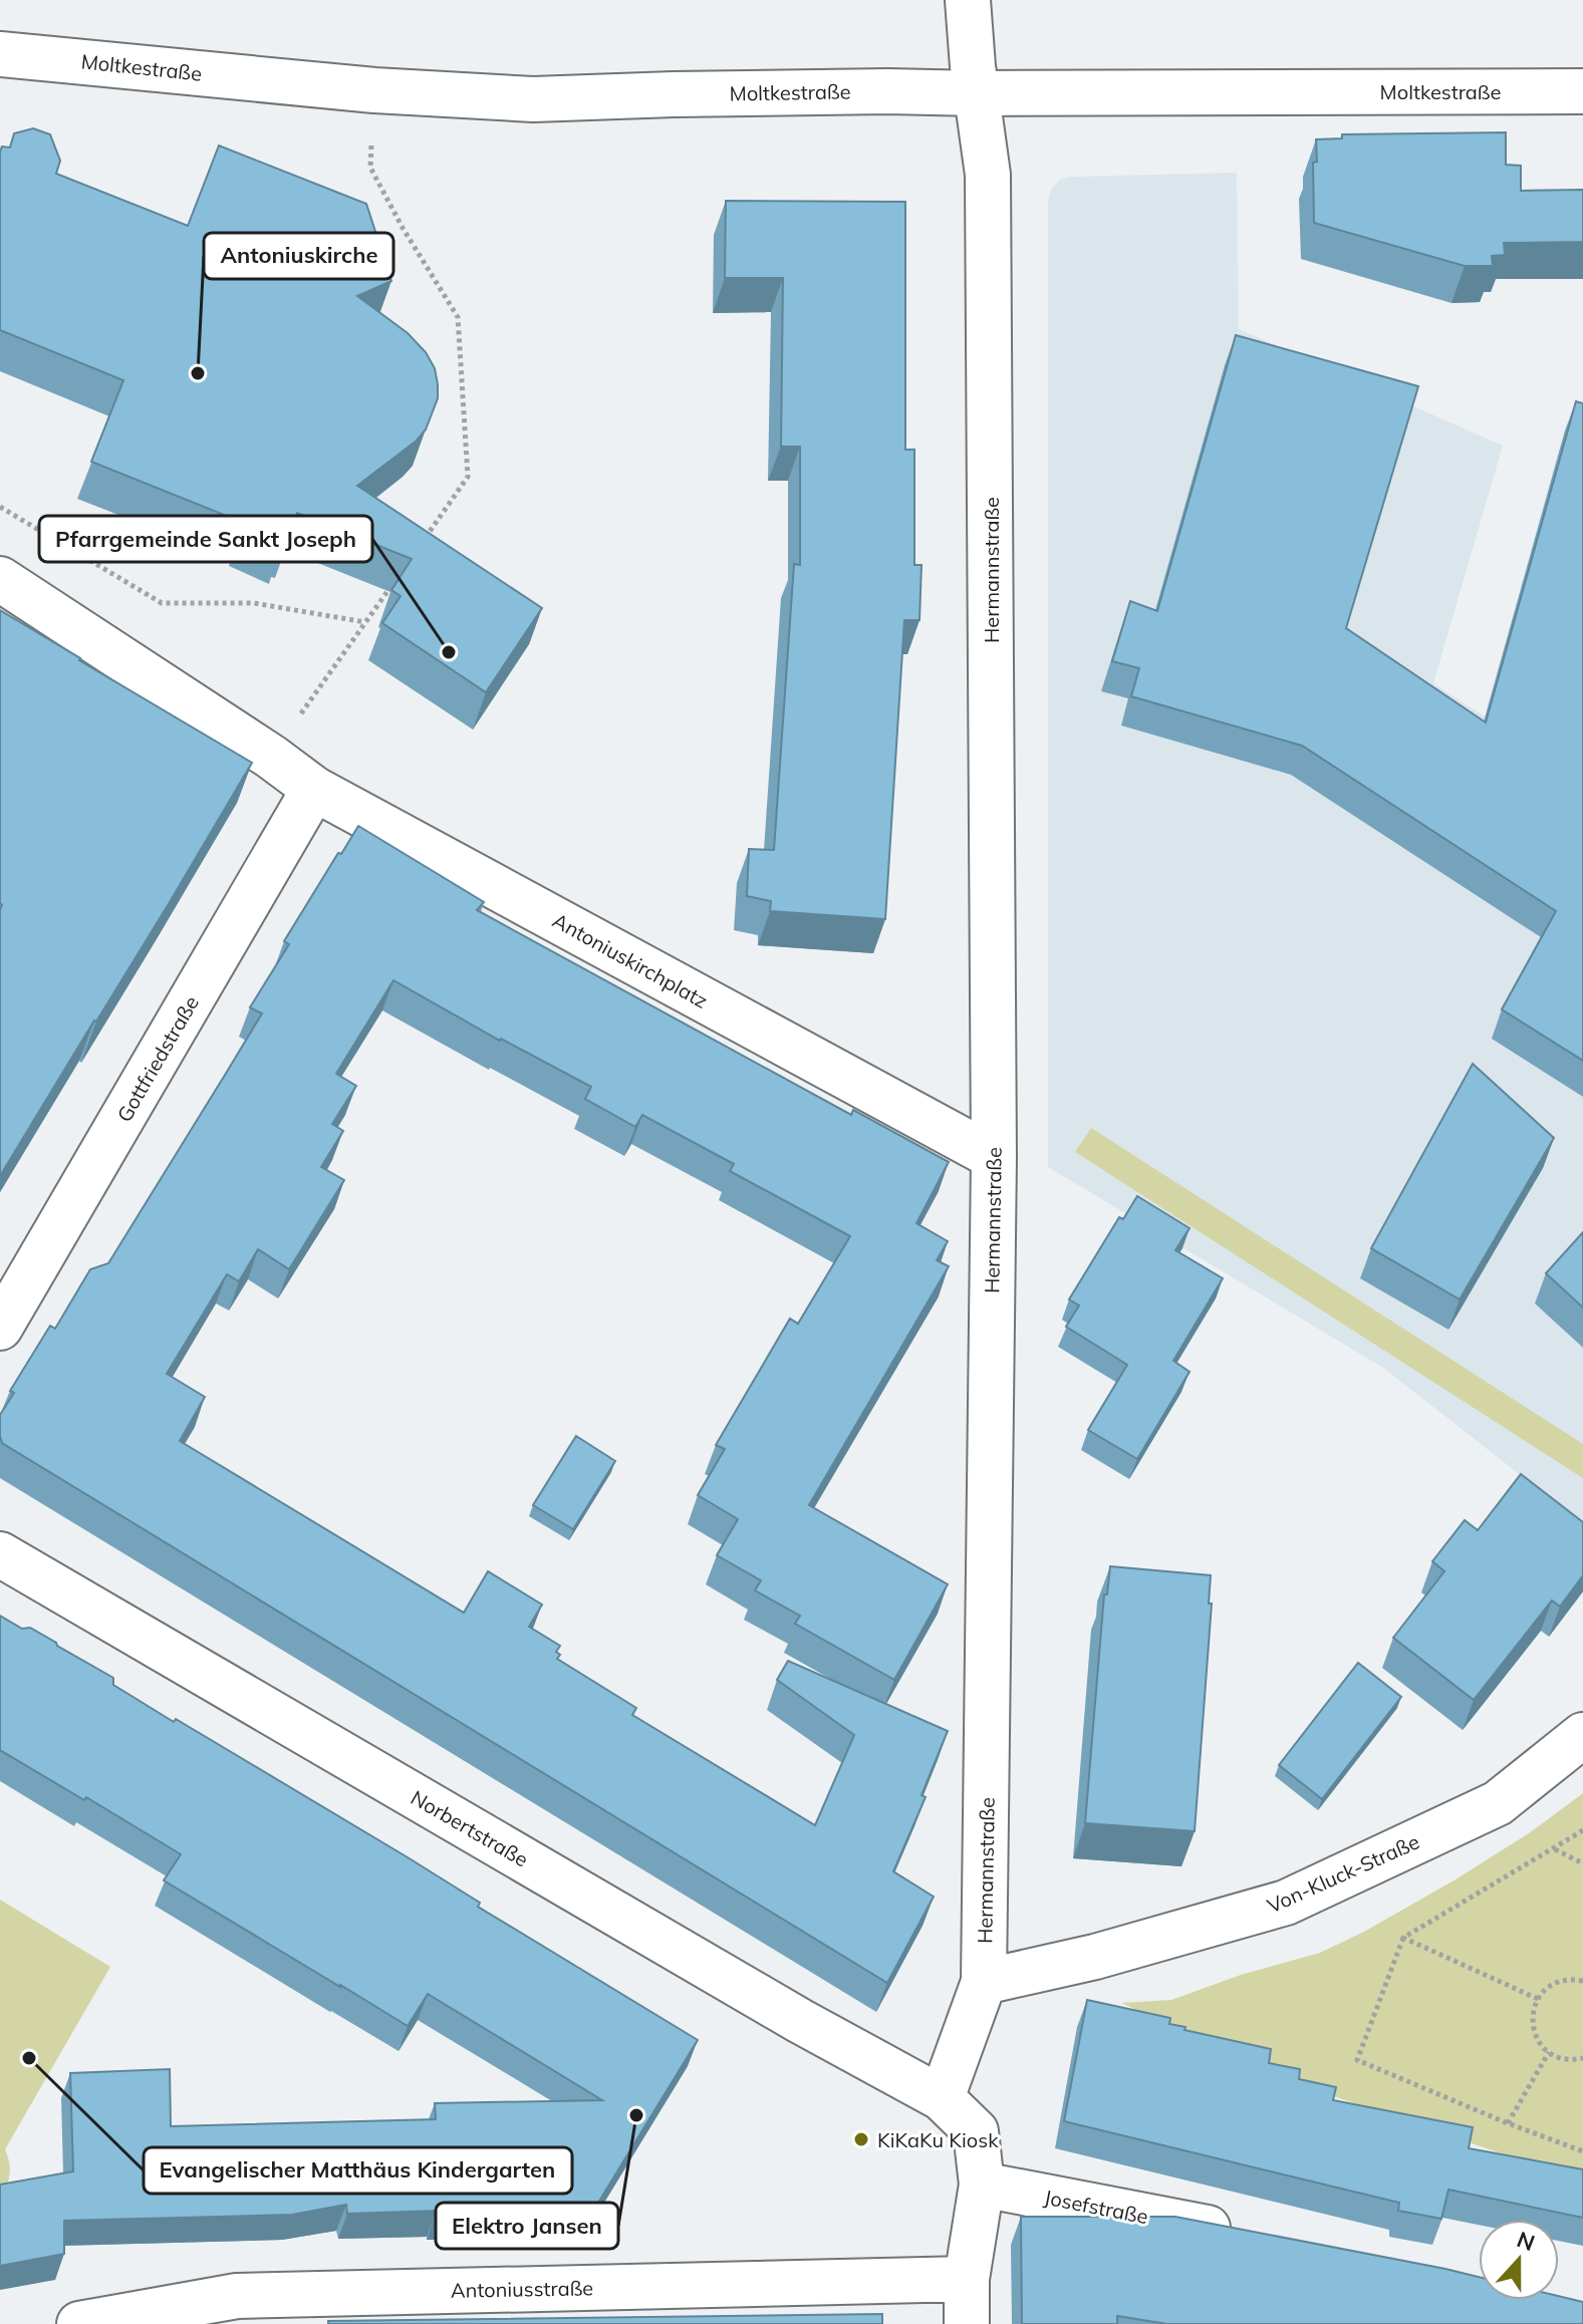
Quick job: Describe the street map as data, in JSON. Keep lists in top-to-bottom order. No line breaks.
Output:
{"streets":{"street":["Moltkestraße","Hermannstraße","Antoniuskirchplatz","Gottfriedstraße","Norbertstraße","Von-Kluck-Straße","Josefstraße","Antoniusstraße"]},"crossings":[["Moltkestraße","Hermannstraße"],["Hermannstraße","Antoniuskirchplatz"],["Hermannstraße","Norbertstraße"],["Hermannstraße","Von-Kluck-Straße"],["Antoniuskirchplatz","Gottfriedstraße"]],"places":["Antoniuskirche","Pfarrgemeinde Sankt Joseph","Evangelischer Matthäus Kindergarten","Elektro Jansen","KiKaKu Kiosk"],"north":"top"}
